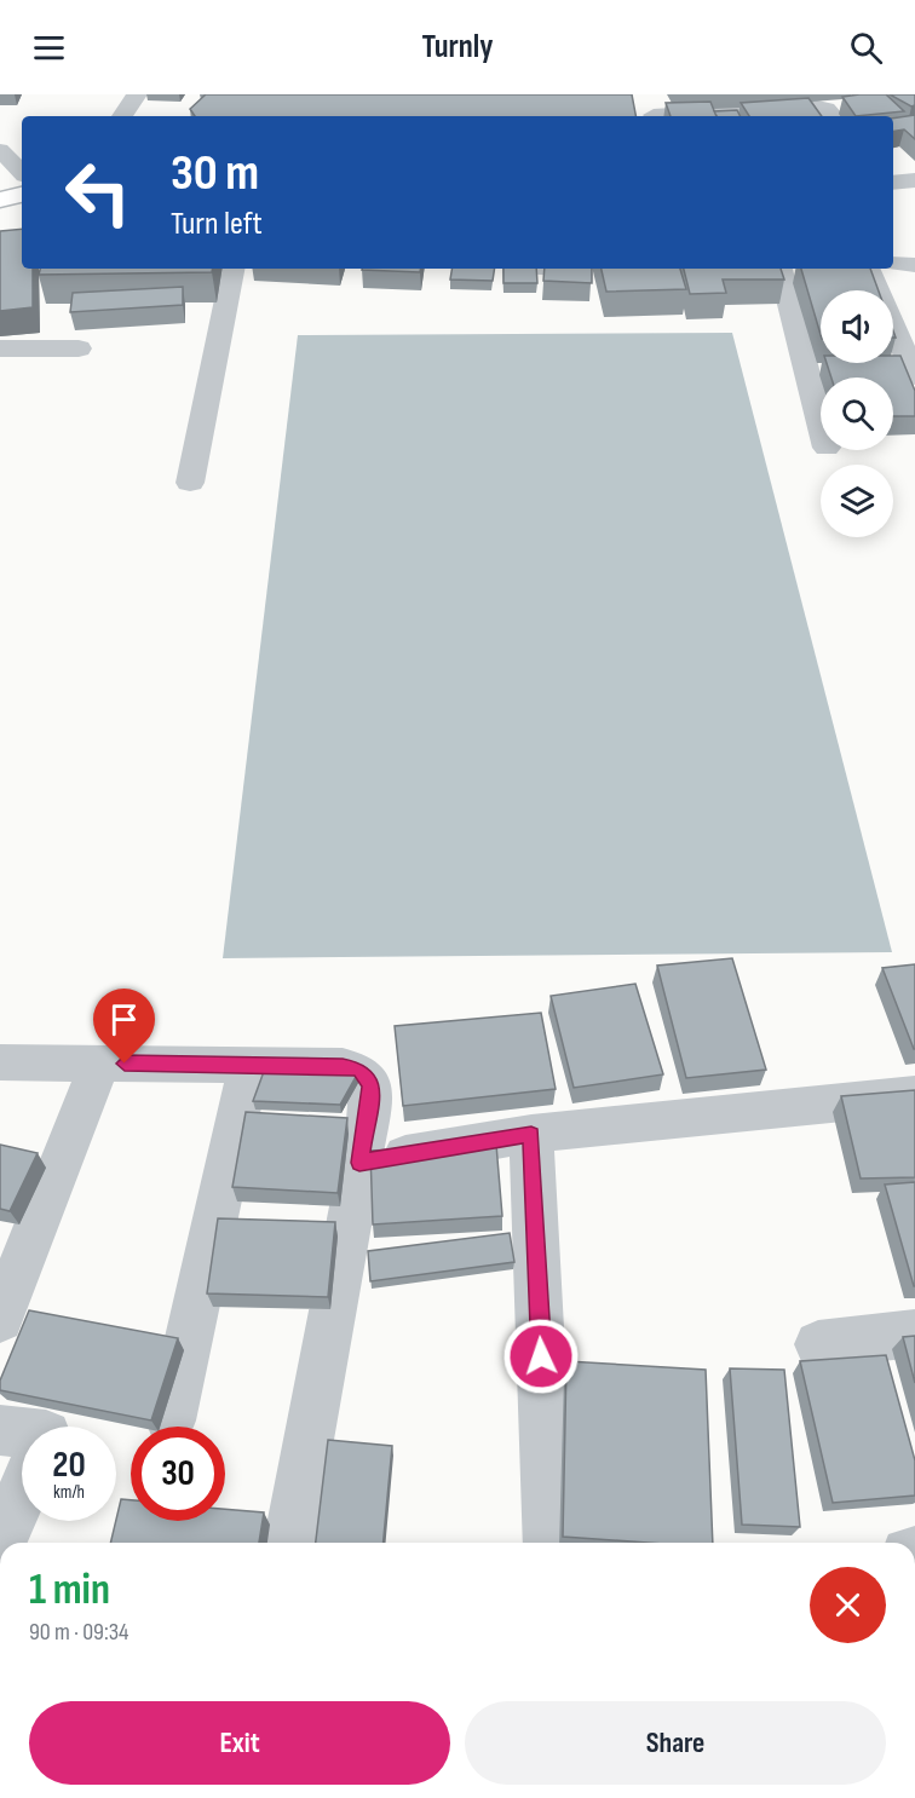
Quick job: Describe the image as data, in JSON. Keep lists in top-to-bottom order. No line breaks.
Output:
{"page":{"header":"Turnly","turn":["30 m","Turn left"],"speed":"20 km/h","limit":"30","heading":["1 min","90 m · 09:34"],"buttons":["Exit","Share"]}}
